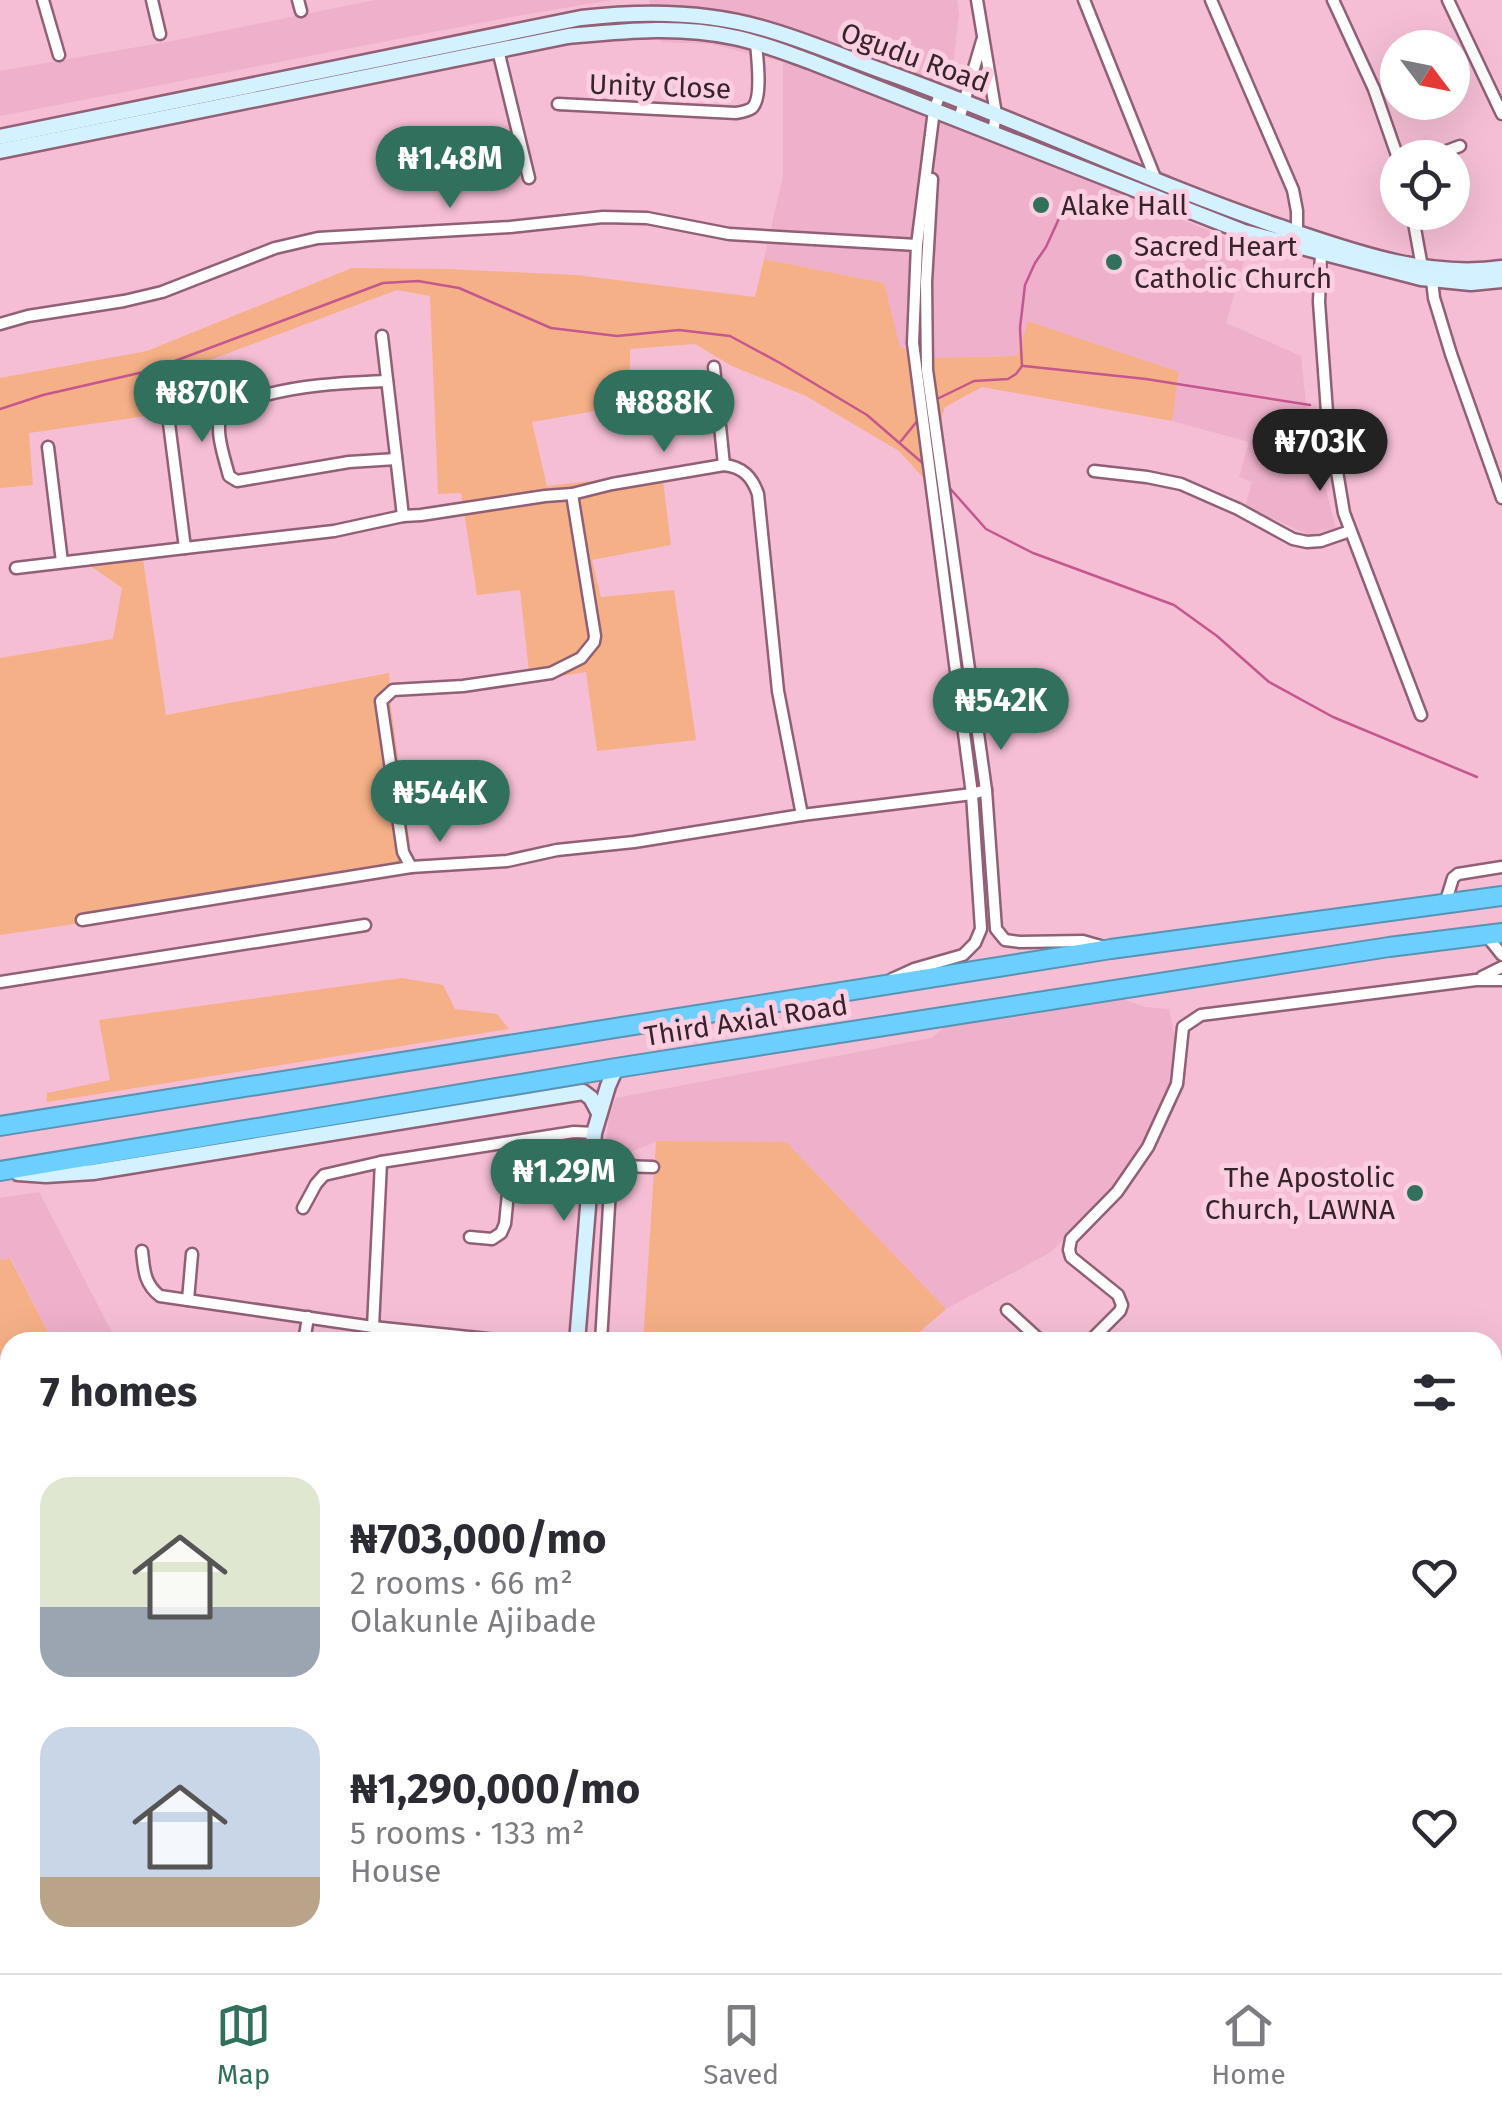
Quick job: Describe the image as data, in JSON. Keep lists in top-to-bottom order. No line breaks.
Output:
{"streets":{"highway":["Third Axial Road"],"main road":["Ogudu Road"],"street":["Unity Close"]},"crossings":[["Ogudu Road","Unity Close"]],"places":["Alake Hall","Sacred Heart Catholic Church","The Apostolic Church, LAWNA"],"north":"bottom right","page":{"price":["₦1.48M","₦870K","₦888K","₦703K","₦542K","₦544K","₦1.29M"],"heading":"7 homes","list":[{"name":"₦703,000/mo","note":"2 rooms · 66 m² · Olakunle Ajibade"},{"name":"₦1,290,000/mo","note":"5 rooms · 133 m² · House"}],"tabs":["Map","Saved","Home"]}}
